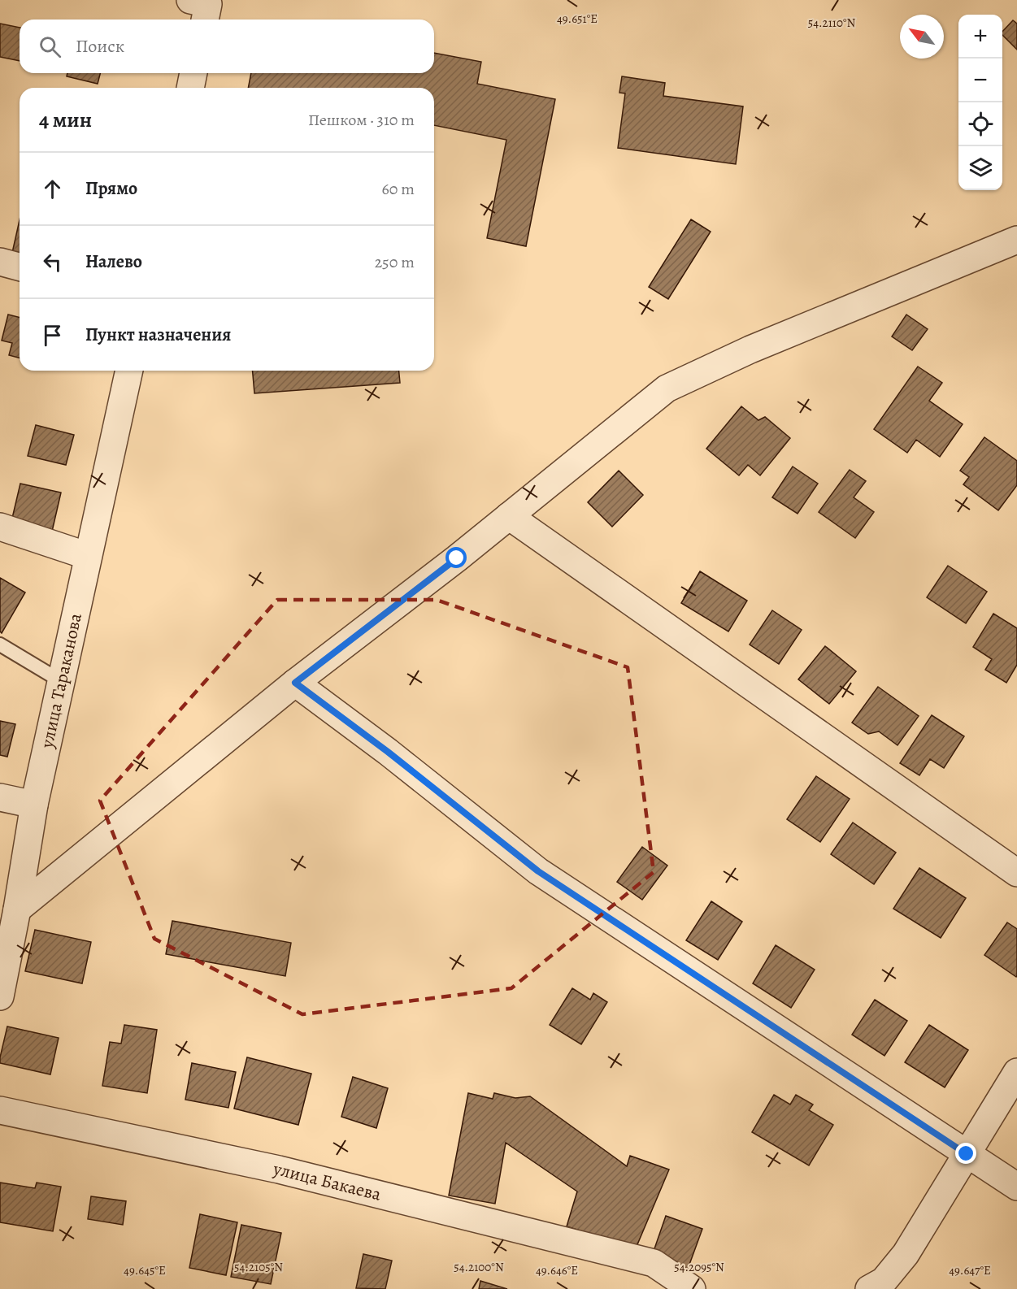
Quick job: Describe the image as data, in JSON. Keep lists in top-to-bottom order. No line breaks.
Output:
{"streets":{"street":["улица Тараканова","улица Бакаева"]},"north":"top left","page":{"map_buttons":["+","−"],"search":"Поиск","heading":["4 мин","Пешком · 310 m"],"list":[["Прямо","60 m"],["Налево","250 m"],"Пункт назначения"]},"coordinates":["49.651°E","54.2110°N","54.2105°N","54.2100°N","54.2095°N","49.645°E","49.646°E","49.647°E"]}
